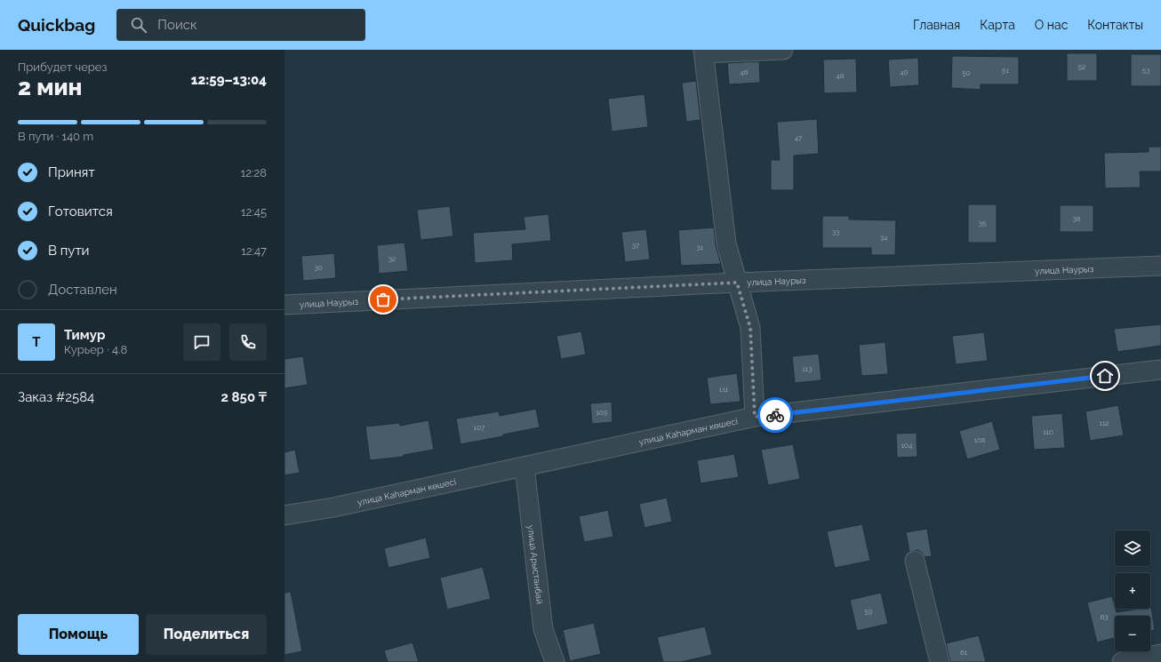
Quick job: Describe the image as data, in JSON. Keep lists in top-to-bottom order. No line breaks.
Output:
{"streets":{"street":["улица Наурыз","улица Каһарман көшесі","улица Арыстанбай"]},"crossings":[["улица Каһарман көшесі","улица Арыстанбай"]],"house_numbers":["52","51","53","46","49","50","48","47","38","35","33","34","37","31","32","30","113","111","109","112","107","110","108","104","59","63","61"],"page":{"header":"Quickbag","search":"Поиск","nav":["Главная","Карта","О нас","Контакты"],"heading":["2 мин","Прибудет через","12:59–13:04"],"panel":["Тимур","Курьер · 4.8","Заказ #2584","2 850 ₸"],"bar":"В пути · 140 m","list":[["Принят","12:28"],["Готовится","12:45"],["В пути","12:47"],"Доставлен"],"round":"Т","map_buttons":["+","−"],"buttons":["Помощь","Поделиться"]}}
